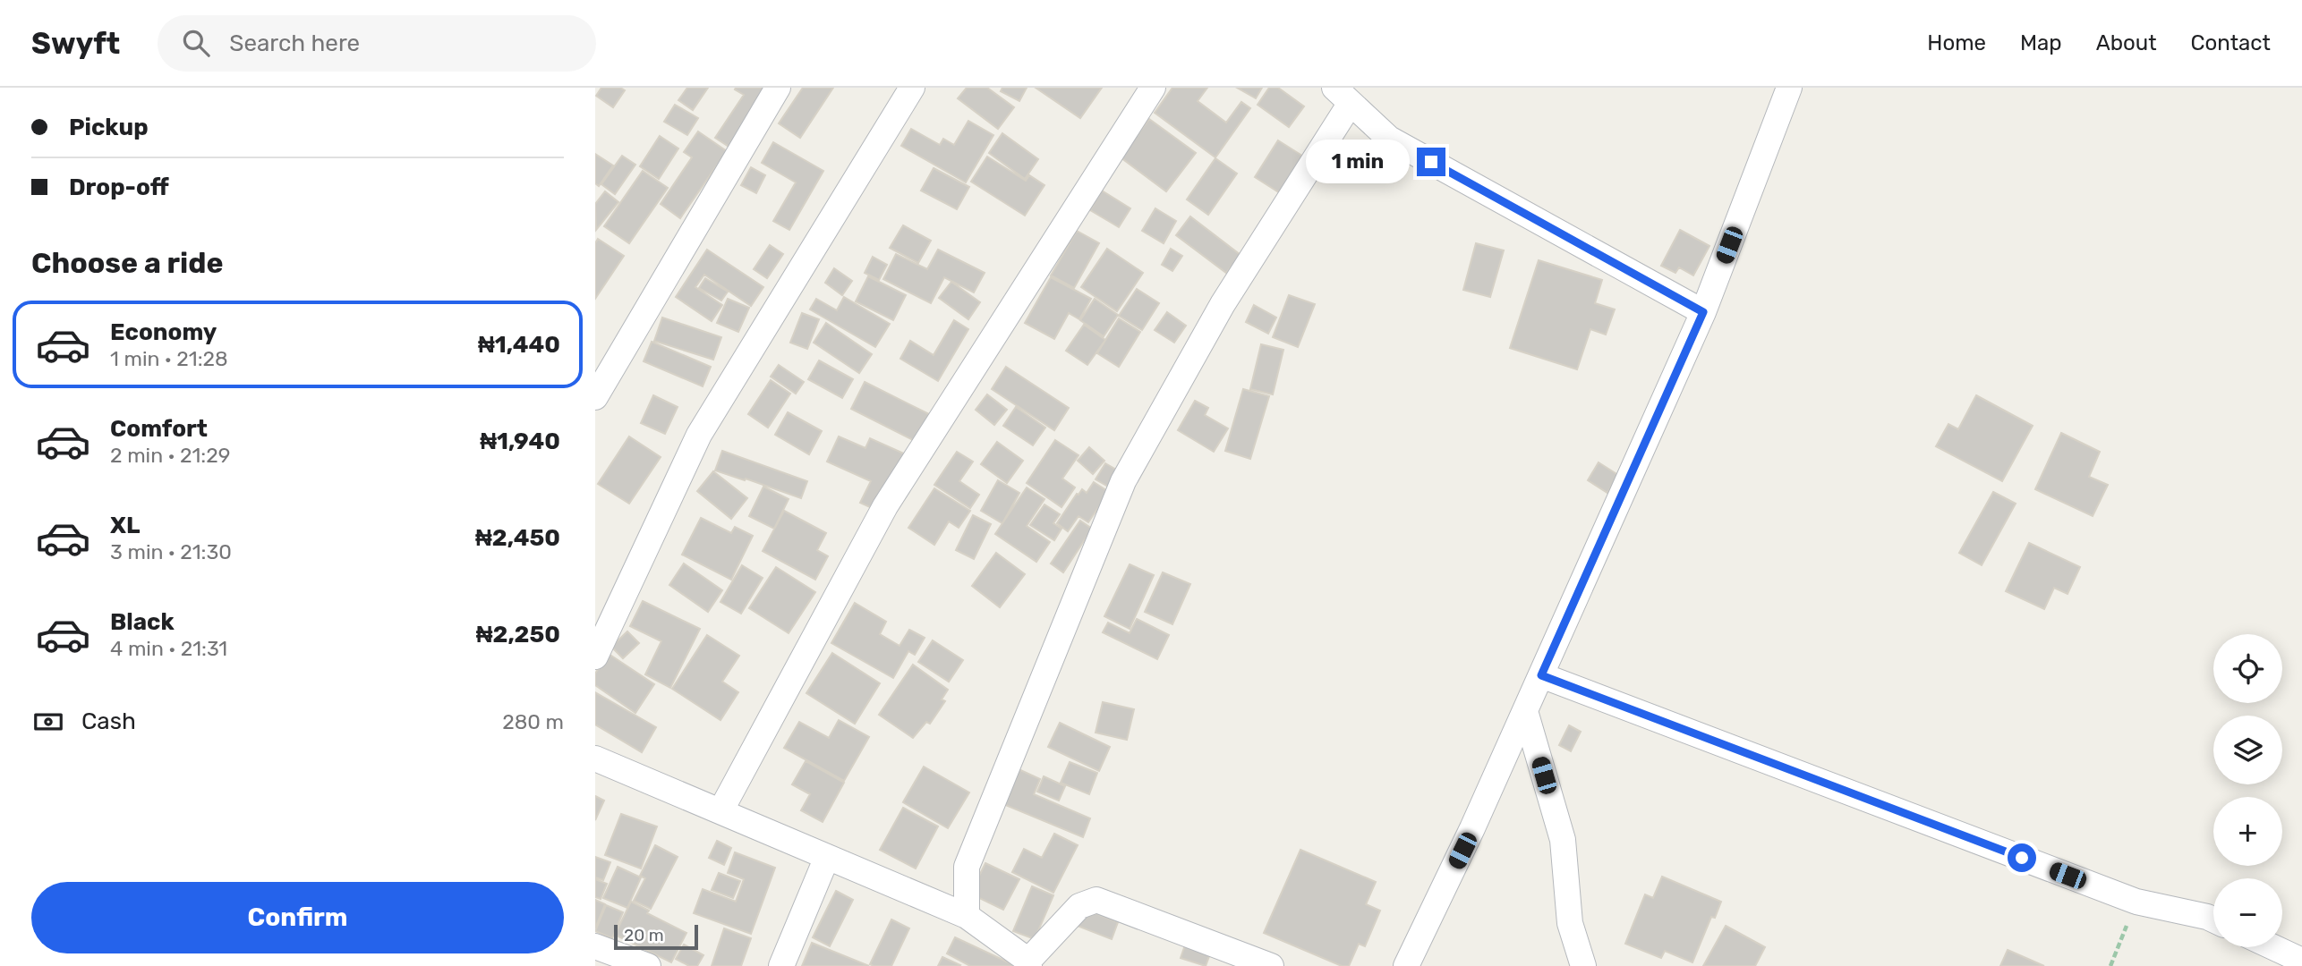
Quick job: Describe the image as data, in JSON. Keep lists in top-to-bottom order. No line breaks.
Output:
{"scale_bar":"20 m","page":{"header":"Swyft","search":"Search here","nav":["Home","Map","About","Contact"],"banner":["Pickup","Drop-off"],"bubble":"1 min","heading":"Choose a ride","list":[{"name":"Economy","note":"1 min · 21:28","value":"₦1,440"},{"name":"Comfort","note":"2 min · 21:29","value":"₦1,940"},{"name":"XL","note":"3 min · 21:30","value":"₦2,450"},{"name":"Black","note":"4 min · 21:31","value":"₦2,250"}],"map_buttons":["+","−"],"pay":["Cash","280 m"],"buttons":"Confirm","scale":"20 m"}}
